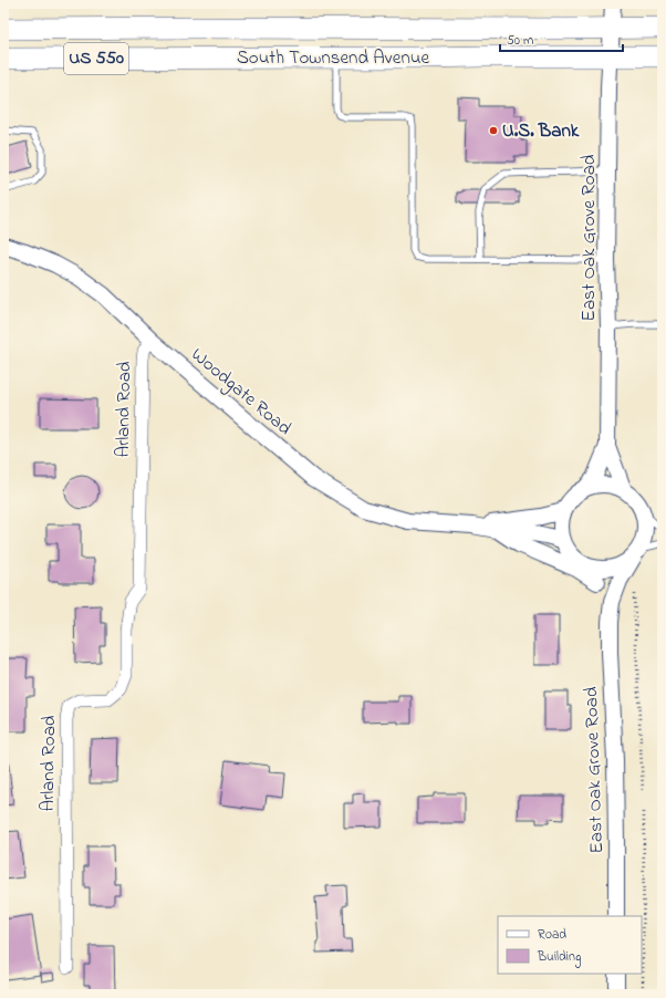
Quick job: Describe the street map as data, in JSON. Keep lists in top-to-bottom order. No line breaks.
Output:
{"streets":{"highway":["South Townsend Avenue","US 550"],"street":["East Oak Grove Road","Woodgate Road","Arland Road"]},"crossings":[["South Townsend Avenue","East Oak Grove Road"],["East Oak Grove Road","Woodgate Road"],["Woodgate Road","Arland Road"]],"places":["U.S. Bank"],"legend":["Road","Building"],"scale_bar":"50 m"}
